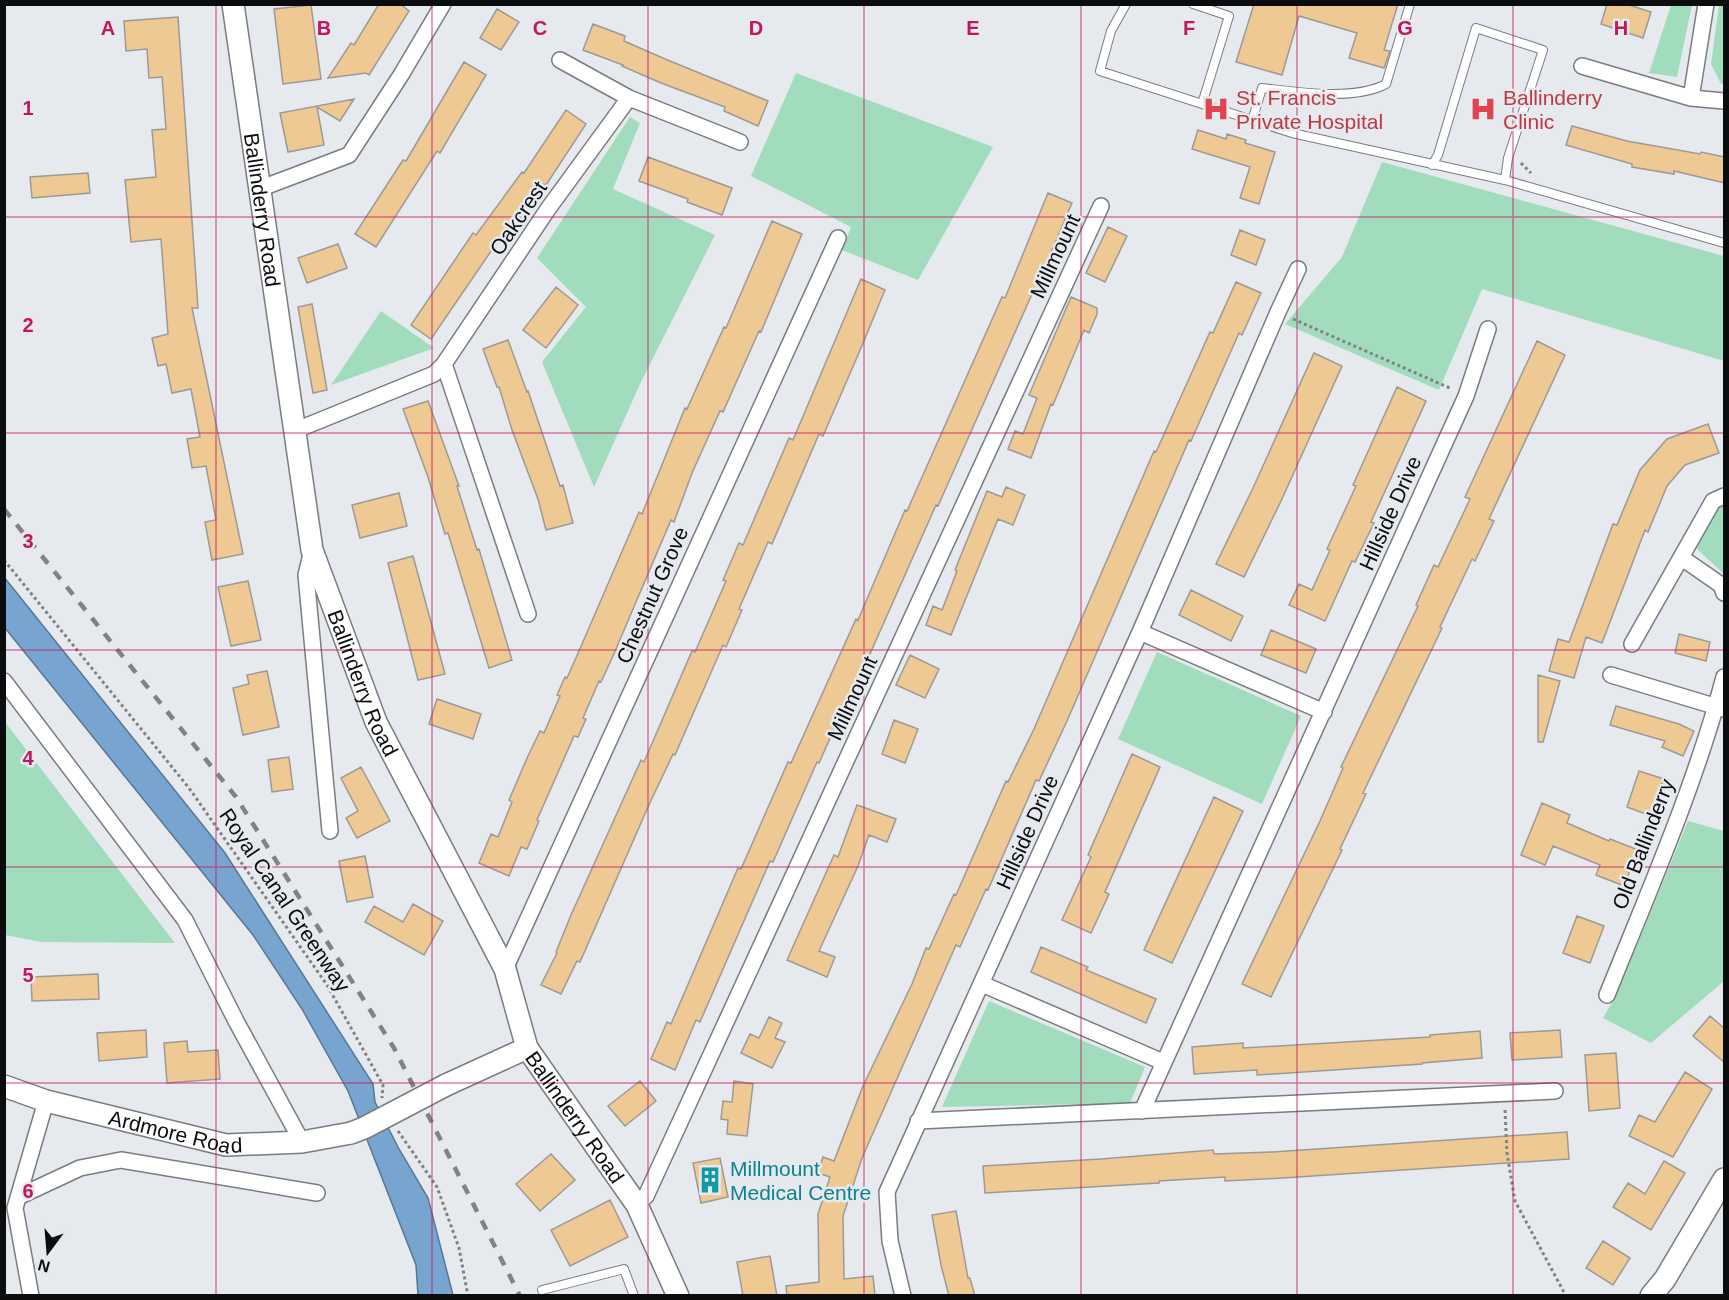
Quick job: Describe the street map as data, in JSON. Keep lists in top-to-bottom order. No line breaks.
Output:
{"streets":{"street":["Ballinderry Road","Oakcrest","Millmount","Hillside Drive","Chestnut Grove","Old Ballinderry","Ardmore Road"],"path":["Royal Canal Greenway"]},"crossings":[["Ballinderry Road","Oakcrest"],["Ballinderry Road","Millmount"],["Ballinderry Road","Chestnut Grove"],["Ballinderry Road","Ardmore Road"]],"places":{"hospital":["St. Francis Private Hospital","Ballinderry Clinic"],"building":["Millmount Medical Centre"]},"north":"bottom","grid":{"columns":["A","B","C","D","E","F","G","H"],"rows":["1","2","3","4","5","6"]}}
